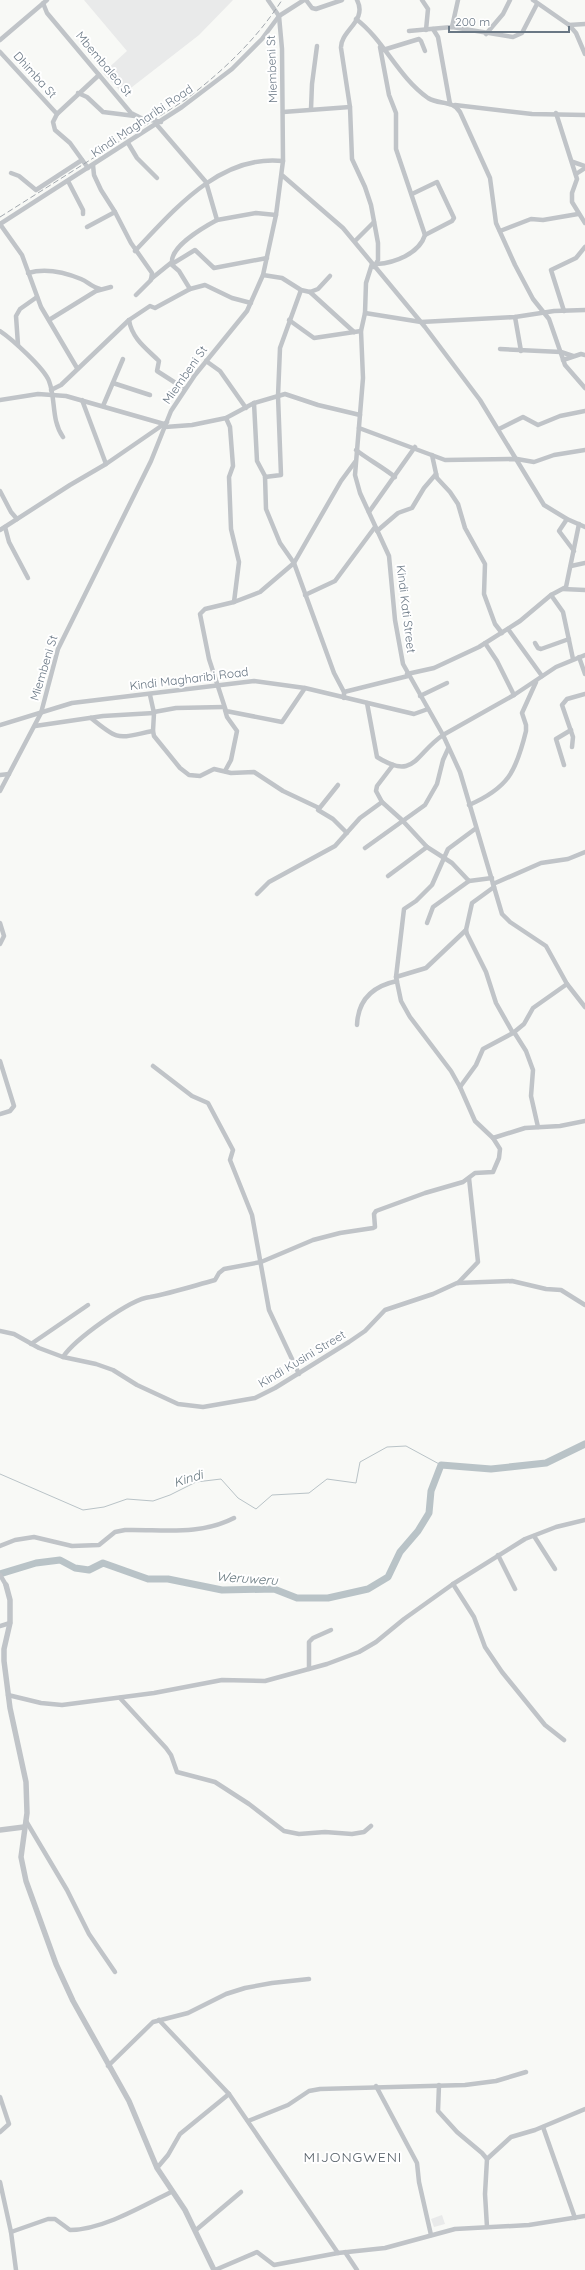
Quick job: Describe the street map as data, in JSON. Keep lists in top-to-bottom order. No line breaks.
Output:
{"streets":{"street":["Mbembaleo St","Miembeni St","Dhimba St","Kindi Magharibi Road","Kindi Kati Street","Kindi Kusini Street"]},"crossings":[["Miembeni St","Kindi Magharibi Road"],["Dhimba St","Kindi Magharibi Road"],["Kindi Magharibi Road","Kindi Kati Street"]],"districts":["MIJONGWENI"],"water":["Kindi","Weruweru"],"scale_bar":"200 m"}
